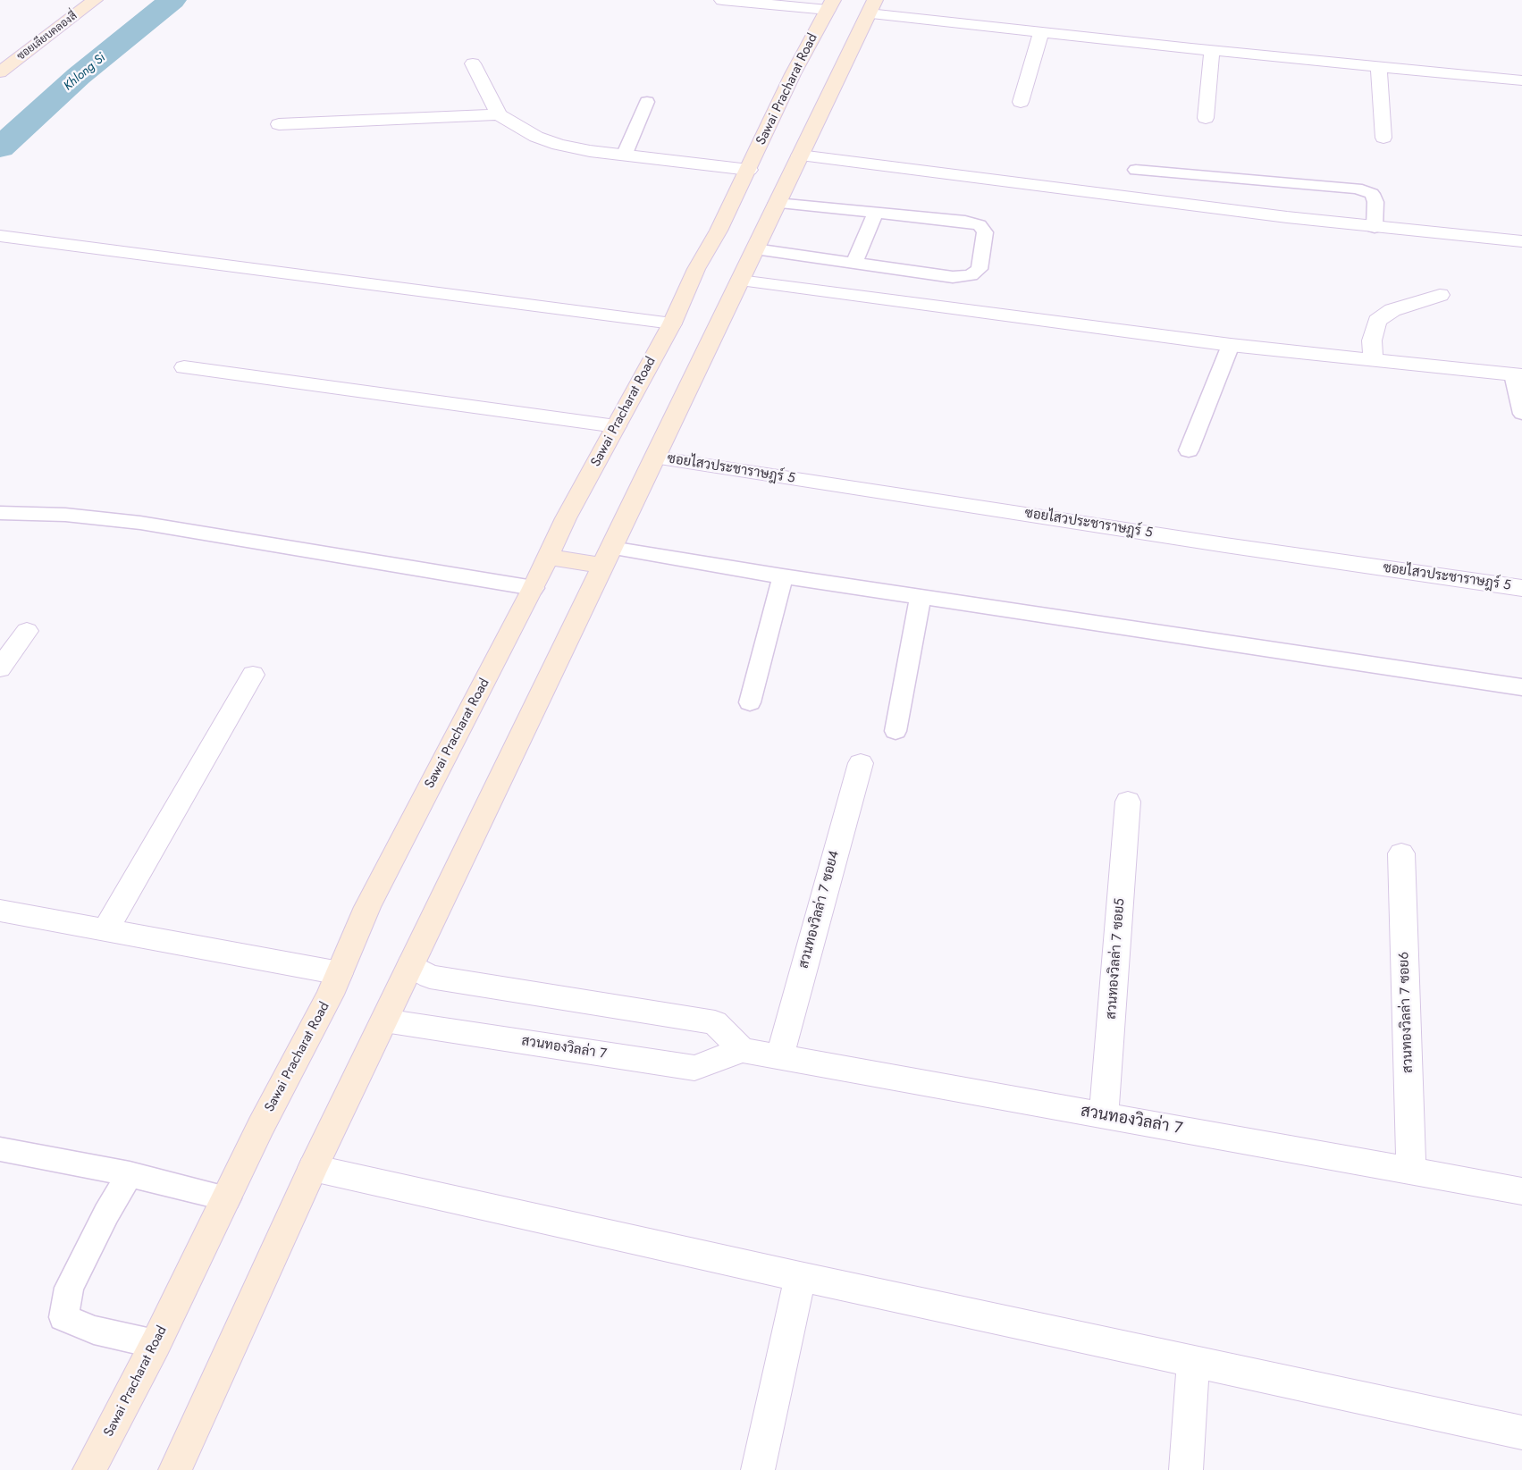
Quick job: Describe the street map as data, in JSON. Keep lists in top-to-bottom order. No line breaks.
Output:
{"streets":{"main road":["ซอยเลียบคลองสี่","Sawai Pracharat Road"],"street":["ซอยไสวประชาราษฎร์ 5","สวนทองวิลล่า 7 ซอย4","สวนทองวิลล่า 7 ซอย5","สวนทองวิลล่า 7 ซอย6","สวนทองวิลล่า 7"]},"crossings":[["สวนทองวิลล่า 7 ซอย4","สวนทองวิลล่า 7"],["สวนทองวิลล่า 7 ซอย5","สวนทองวิลล่า 7"],["สวนทองวิลล่า 7 ซอย6","สวนทองวิลล่า 7"]],"water":["Khlong Si"]}
